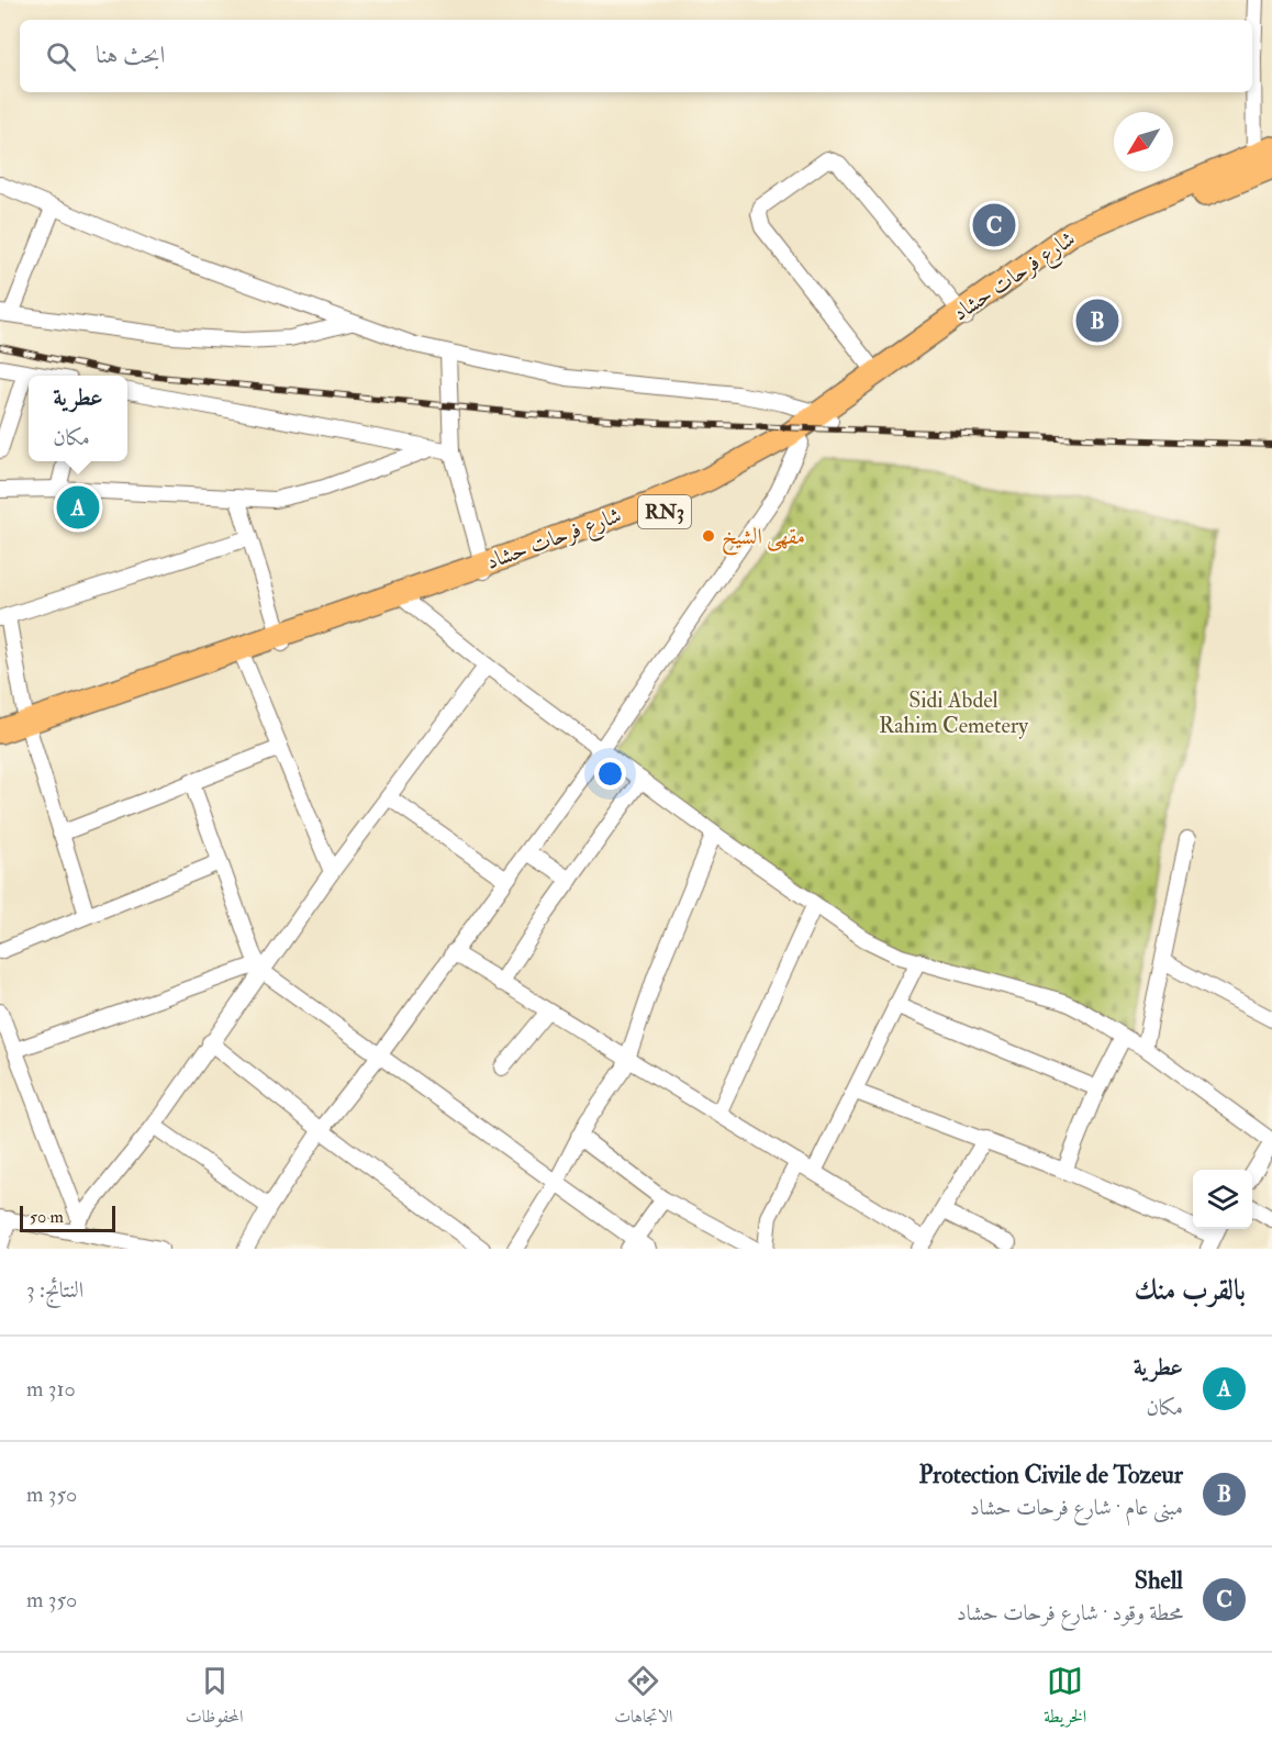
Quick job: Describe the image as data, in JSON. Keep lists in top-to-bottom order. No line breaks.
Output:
{"streets":{"main road":["شارع فرحات حشاد","RN3"]},"parks":["Sidi Abdel Rahim Cemetery"],"places":["مقهى الشيخ"],"scale_bar":"50 m","north":"bottom left","page":{"search":"ابحث هنا","pins":["C","B","A"],"popup":["عطرية","مكان"],"scale":"50 m","heading":["بالقرب منك","النتائج: 3"],"list":[{"mark":"A","name":"عطرية","note":"مكان","value":"310 m"},{"mark":"B","name":"Protection Civile de Tozeur","note":"مبنى عام · شارع فرحات حشاد","value":"350 m"},{"mark":"C","name":"Shell","note":"محطة وقود · شارع فرحات حشاد","value":"350 m"}],"nav":["الخريطة","الاتجاهات","المحفوظات"]}}
